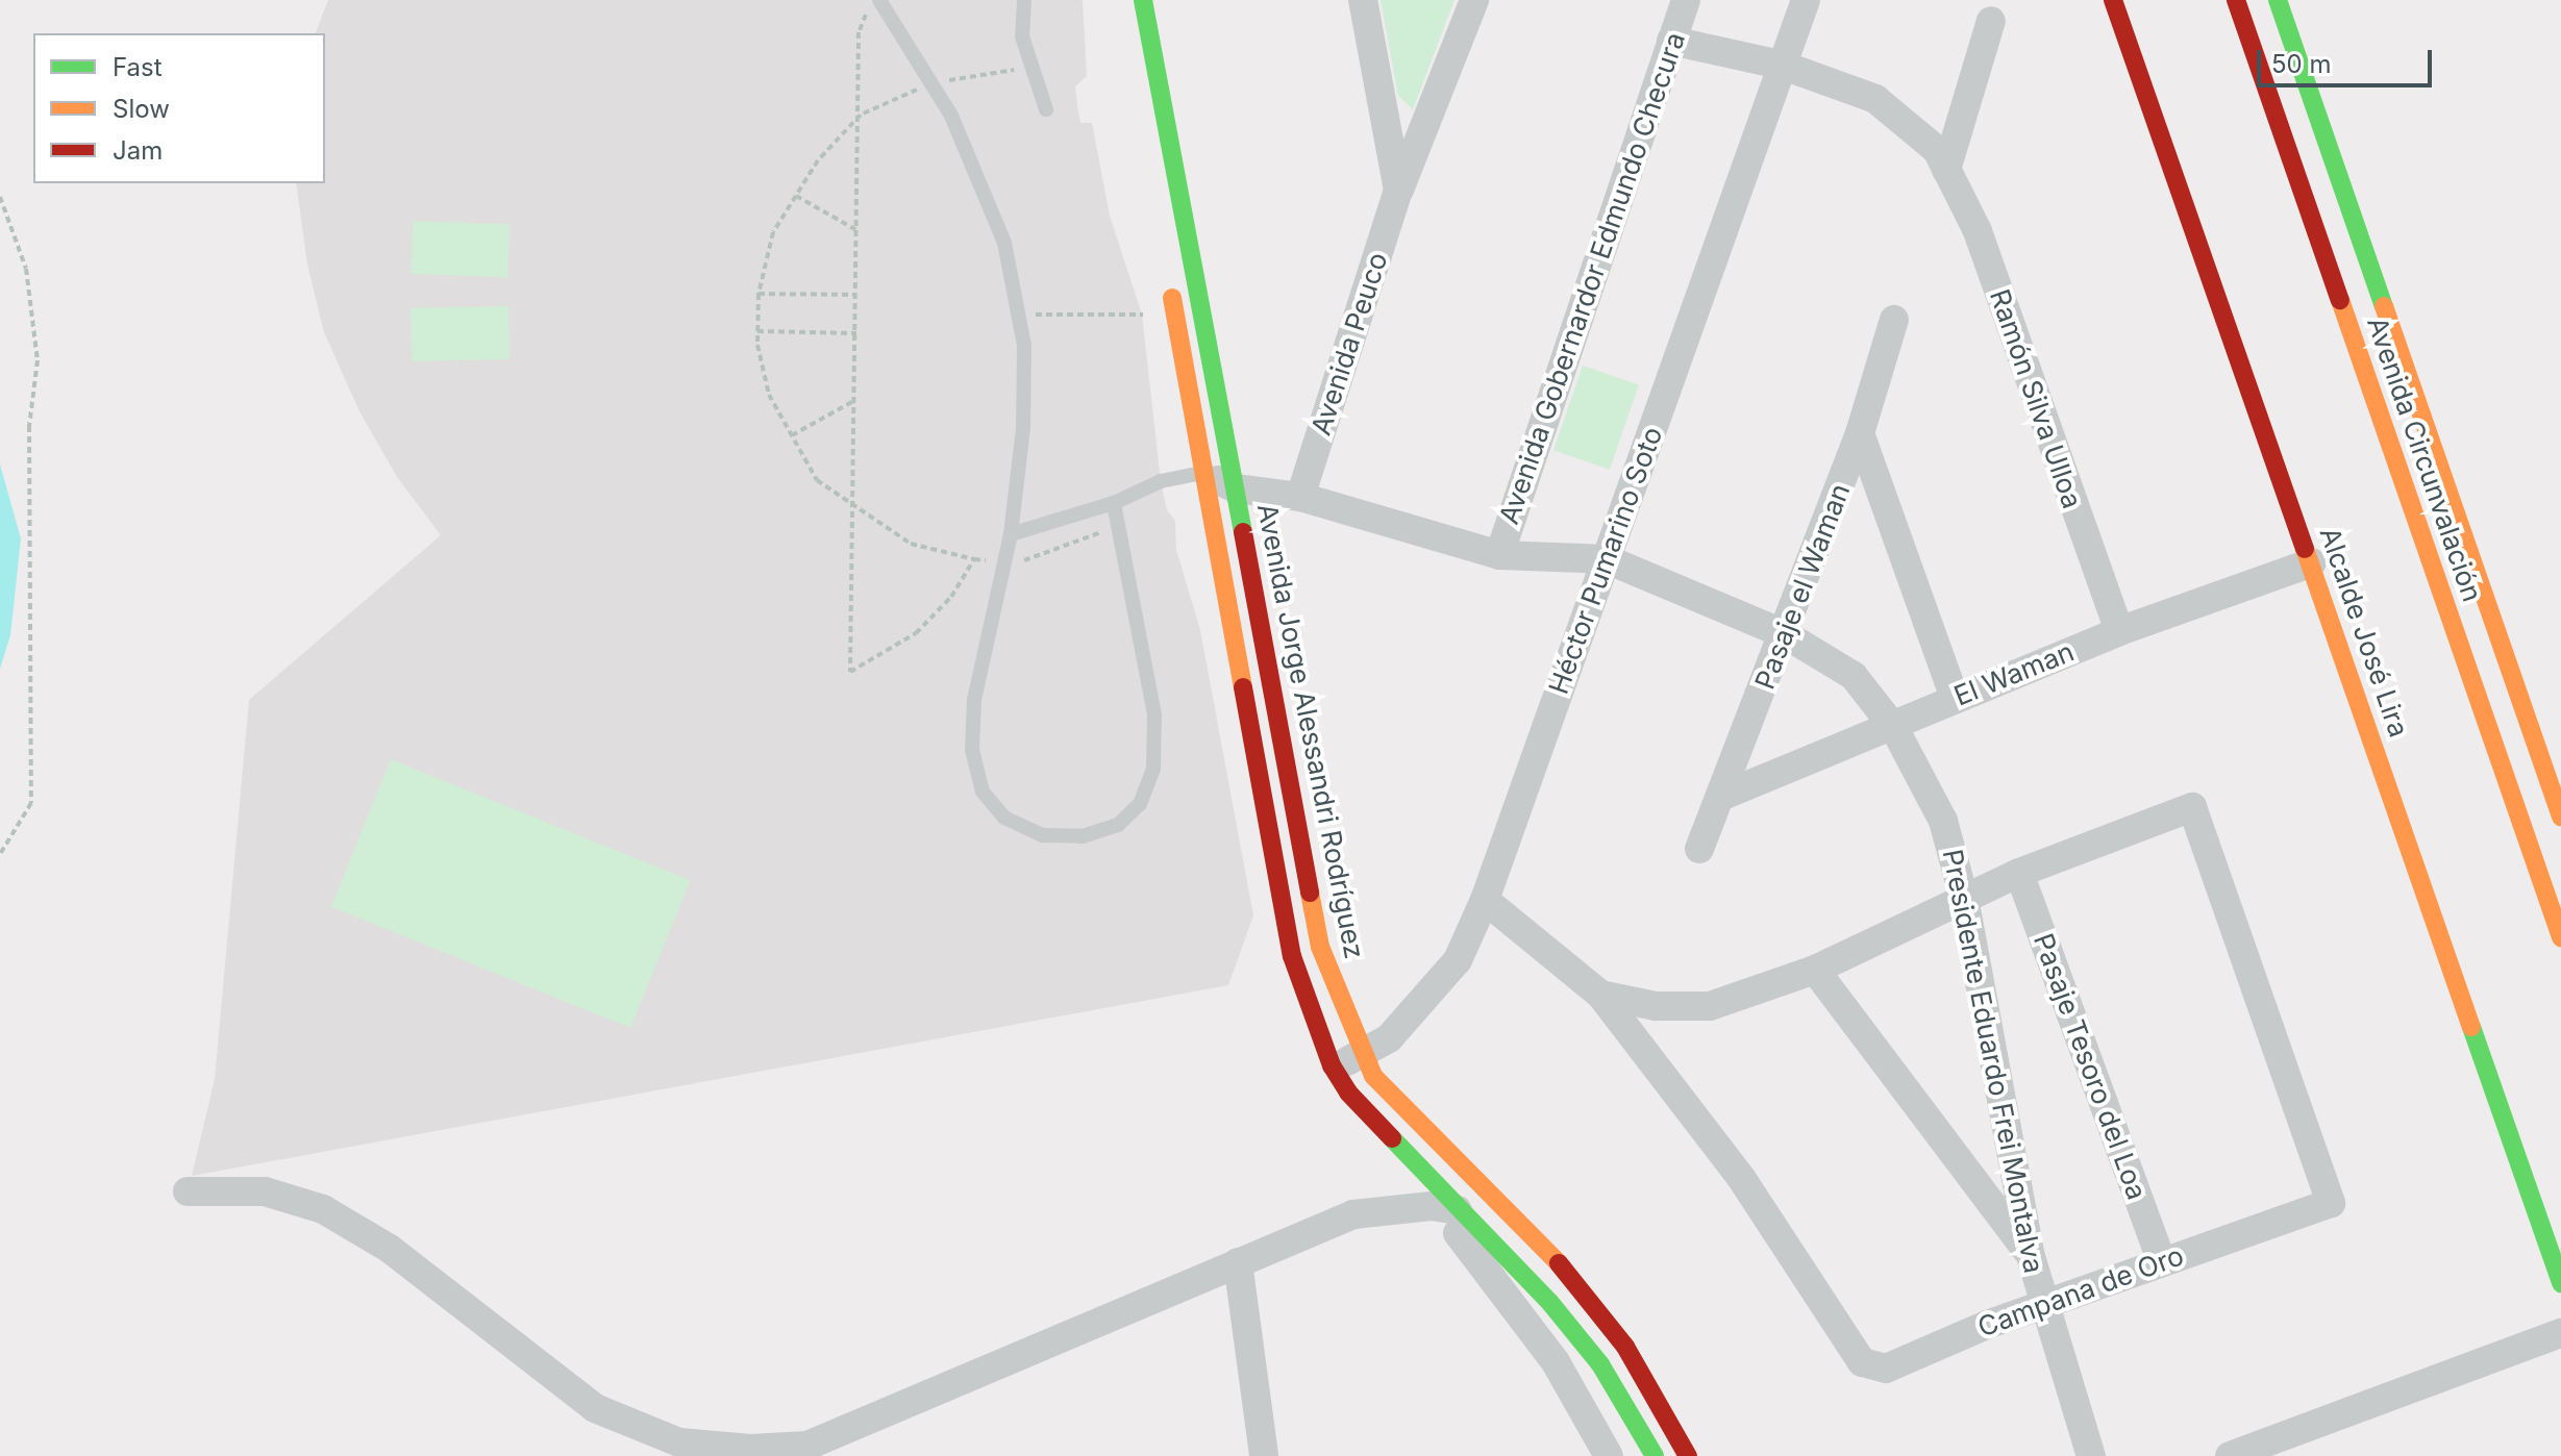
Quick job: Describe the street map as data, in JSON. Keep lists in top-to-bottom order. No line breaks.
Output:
{"streets":{"main road":["Avenida Circunvalación","Alcalde José Lira","Avenida Jorge Alessandri Rodríguez"],"street":["Avenida Gobernardor Edmundo Checura","Avenida Peuco","Ramón Silva Ulloa","Héctor Pumarino Soto","Pasaje el Waman","El Waman","Presidente Eduardo Frei Montalva","Pasaje Tesoro del Loa","Campana de Oro"]},"crossings":[["Avenida Gobernardor Edmundo Checura","Ramón Silva Ulloa"],["Avenida Gobernardor Edmundo Checura","Presidente Eduardo Frei Montalva"],["Avenida Peuco","Presidente Eduardo Frei Montalva"],["Ramón Silva Ulloa","Héctor Pumarino Soto"],["Ramón Silva Ulloa","El Waman"],["Héctor Pumarino Soto","Avenida Jorge Alessandri Rodríguez"],["Héctor Pumarino Soto","Presidente Eduardo Frei Montalva"],["Pasaje el Waman","El Waman"],["Pasaje el Waman","Presidente Eduardo Frei Montalva"],["Alcalde José Lira","El Waman"],["El Waman","Presidente Eduardo Frei Montalva"],["Avenida Jorge Alessandri Rodríguez","Presidente Eduardo Frei Montalva"],["Presidente Eduardo Frei Montalva","Campana de Oro"],["Pasaje Tesoro del Loa","Campana de Oro"]],"legend":["Fast","Slow","Jam"],"scale_bar":"50 m"}
